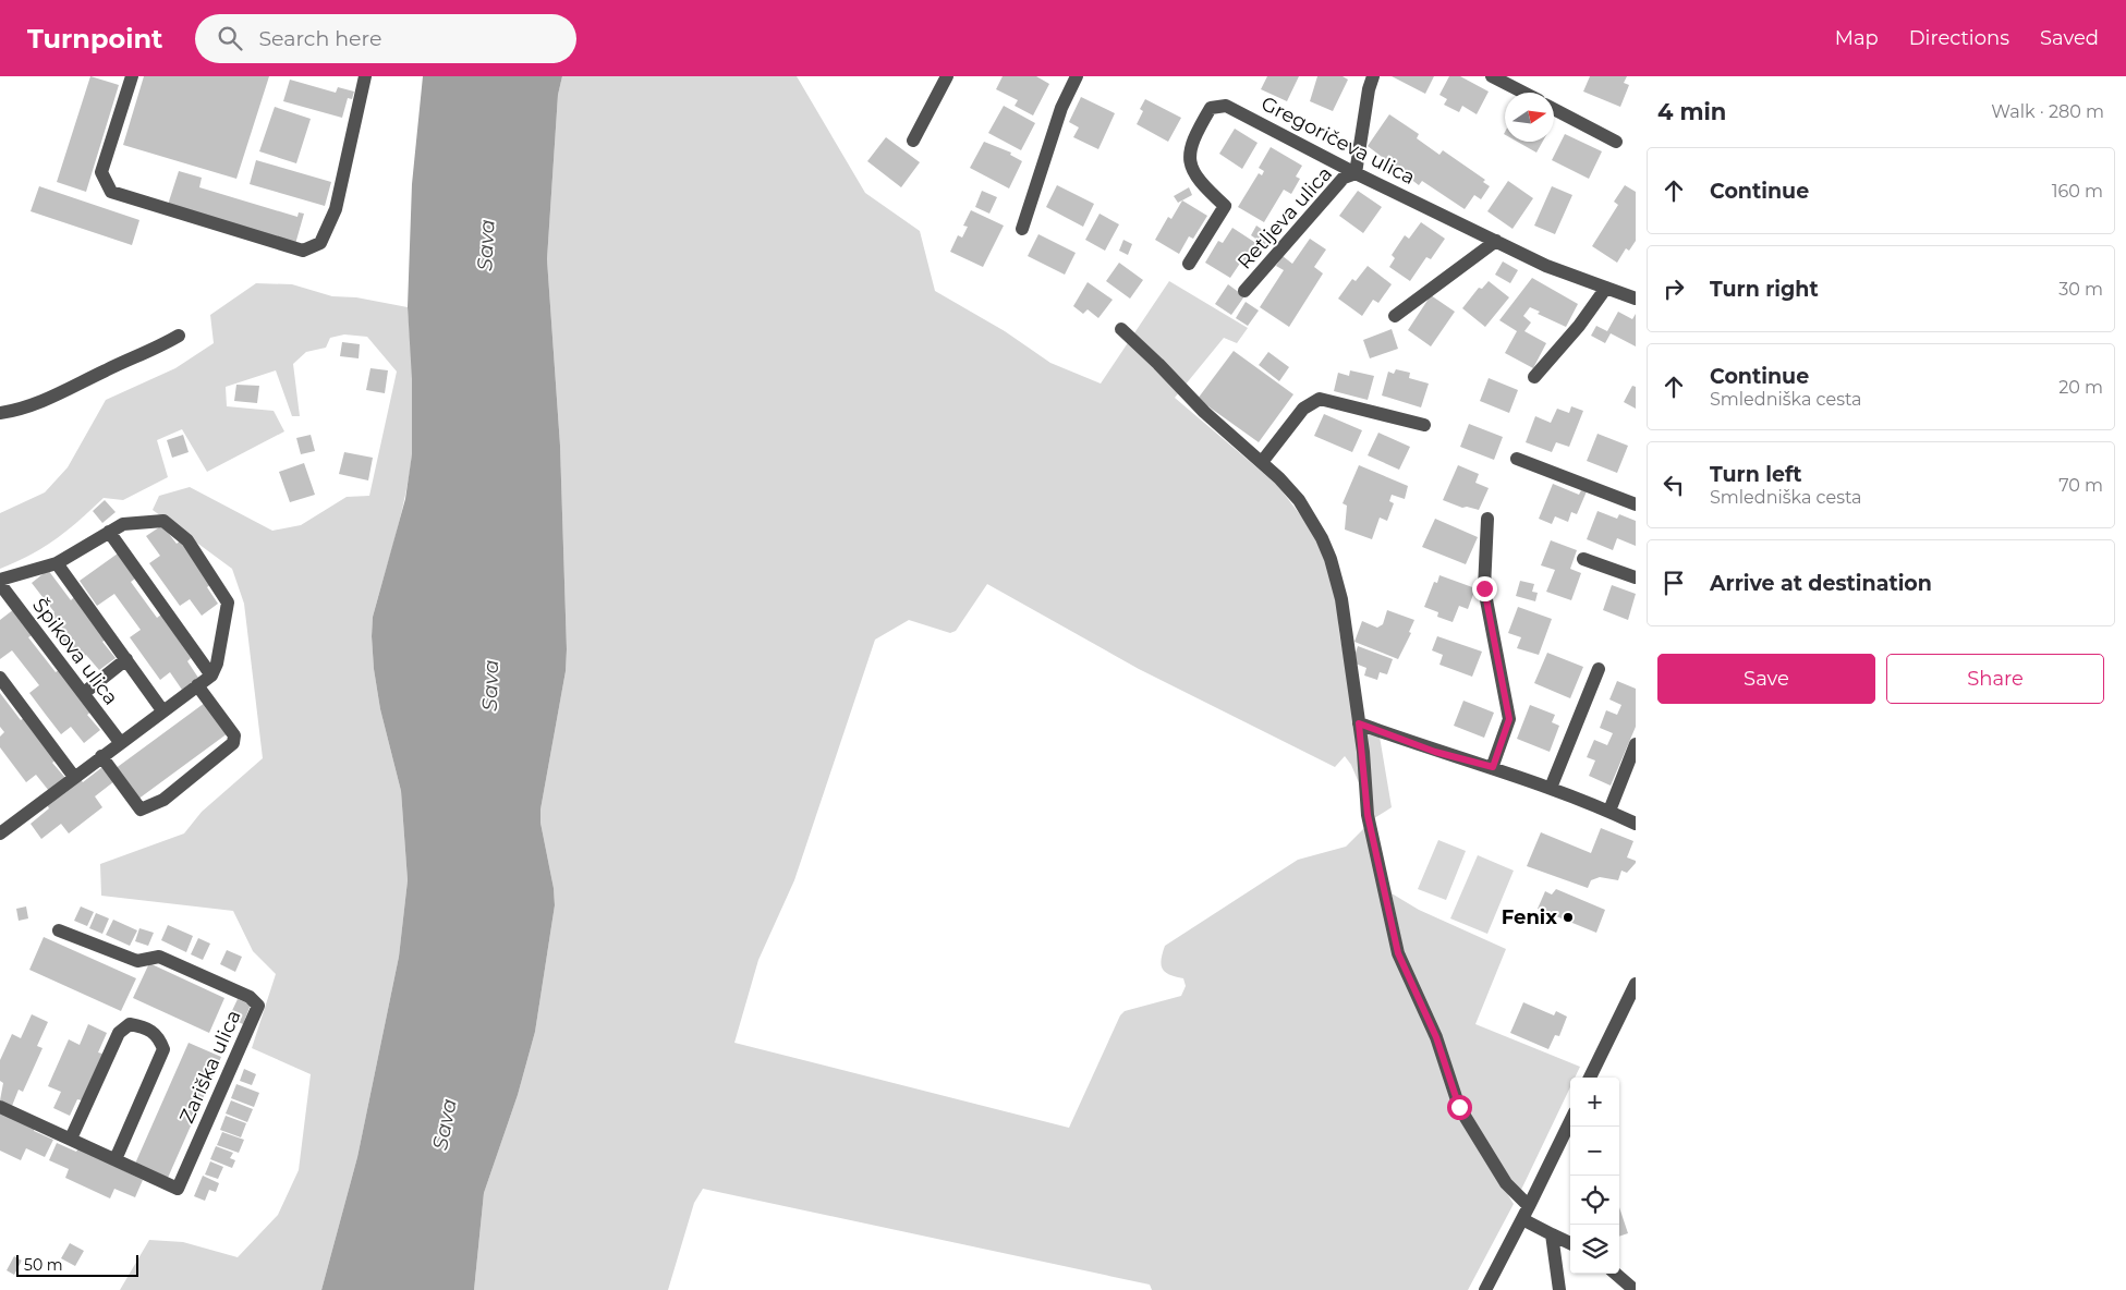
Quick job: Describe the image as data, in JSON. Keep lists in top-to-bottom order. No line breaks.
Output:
{"streets":{"street":["Gregoričeva ulica","Retljeva ulica","Špikova ulica","Zariška ulica"]},"crossings":[["Gregoričeva ulica","Retljeva ulica"]],"water":["Sava"],"places":["Fenix"],"scale_bar":"50 m","north":"right","page":{"header":"Turnpoint","search":"Search here","nav":["Map","Directions","Saved"],"heading":["4 min","Walk · 280 m"],"list":[["Continue","160 m"],["Turn right","30 m"],["Continue","Smledniška cesta","20 m"],["Turn left","Smledniška cesta","70 m"],"Arrive at destination"],"buttons":["Save","Share"],"map_buttons":["+","−"],"scale":"50 m"}}
